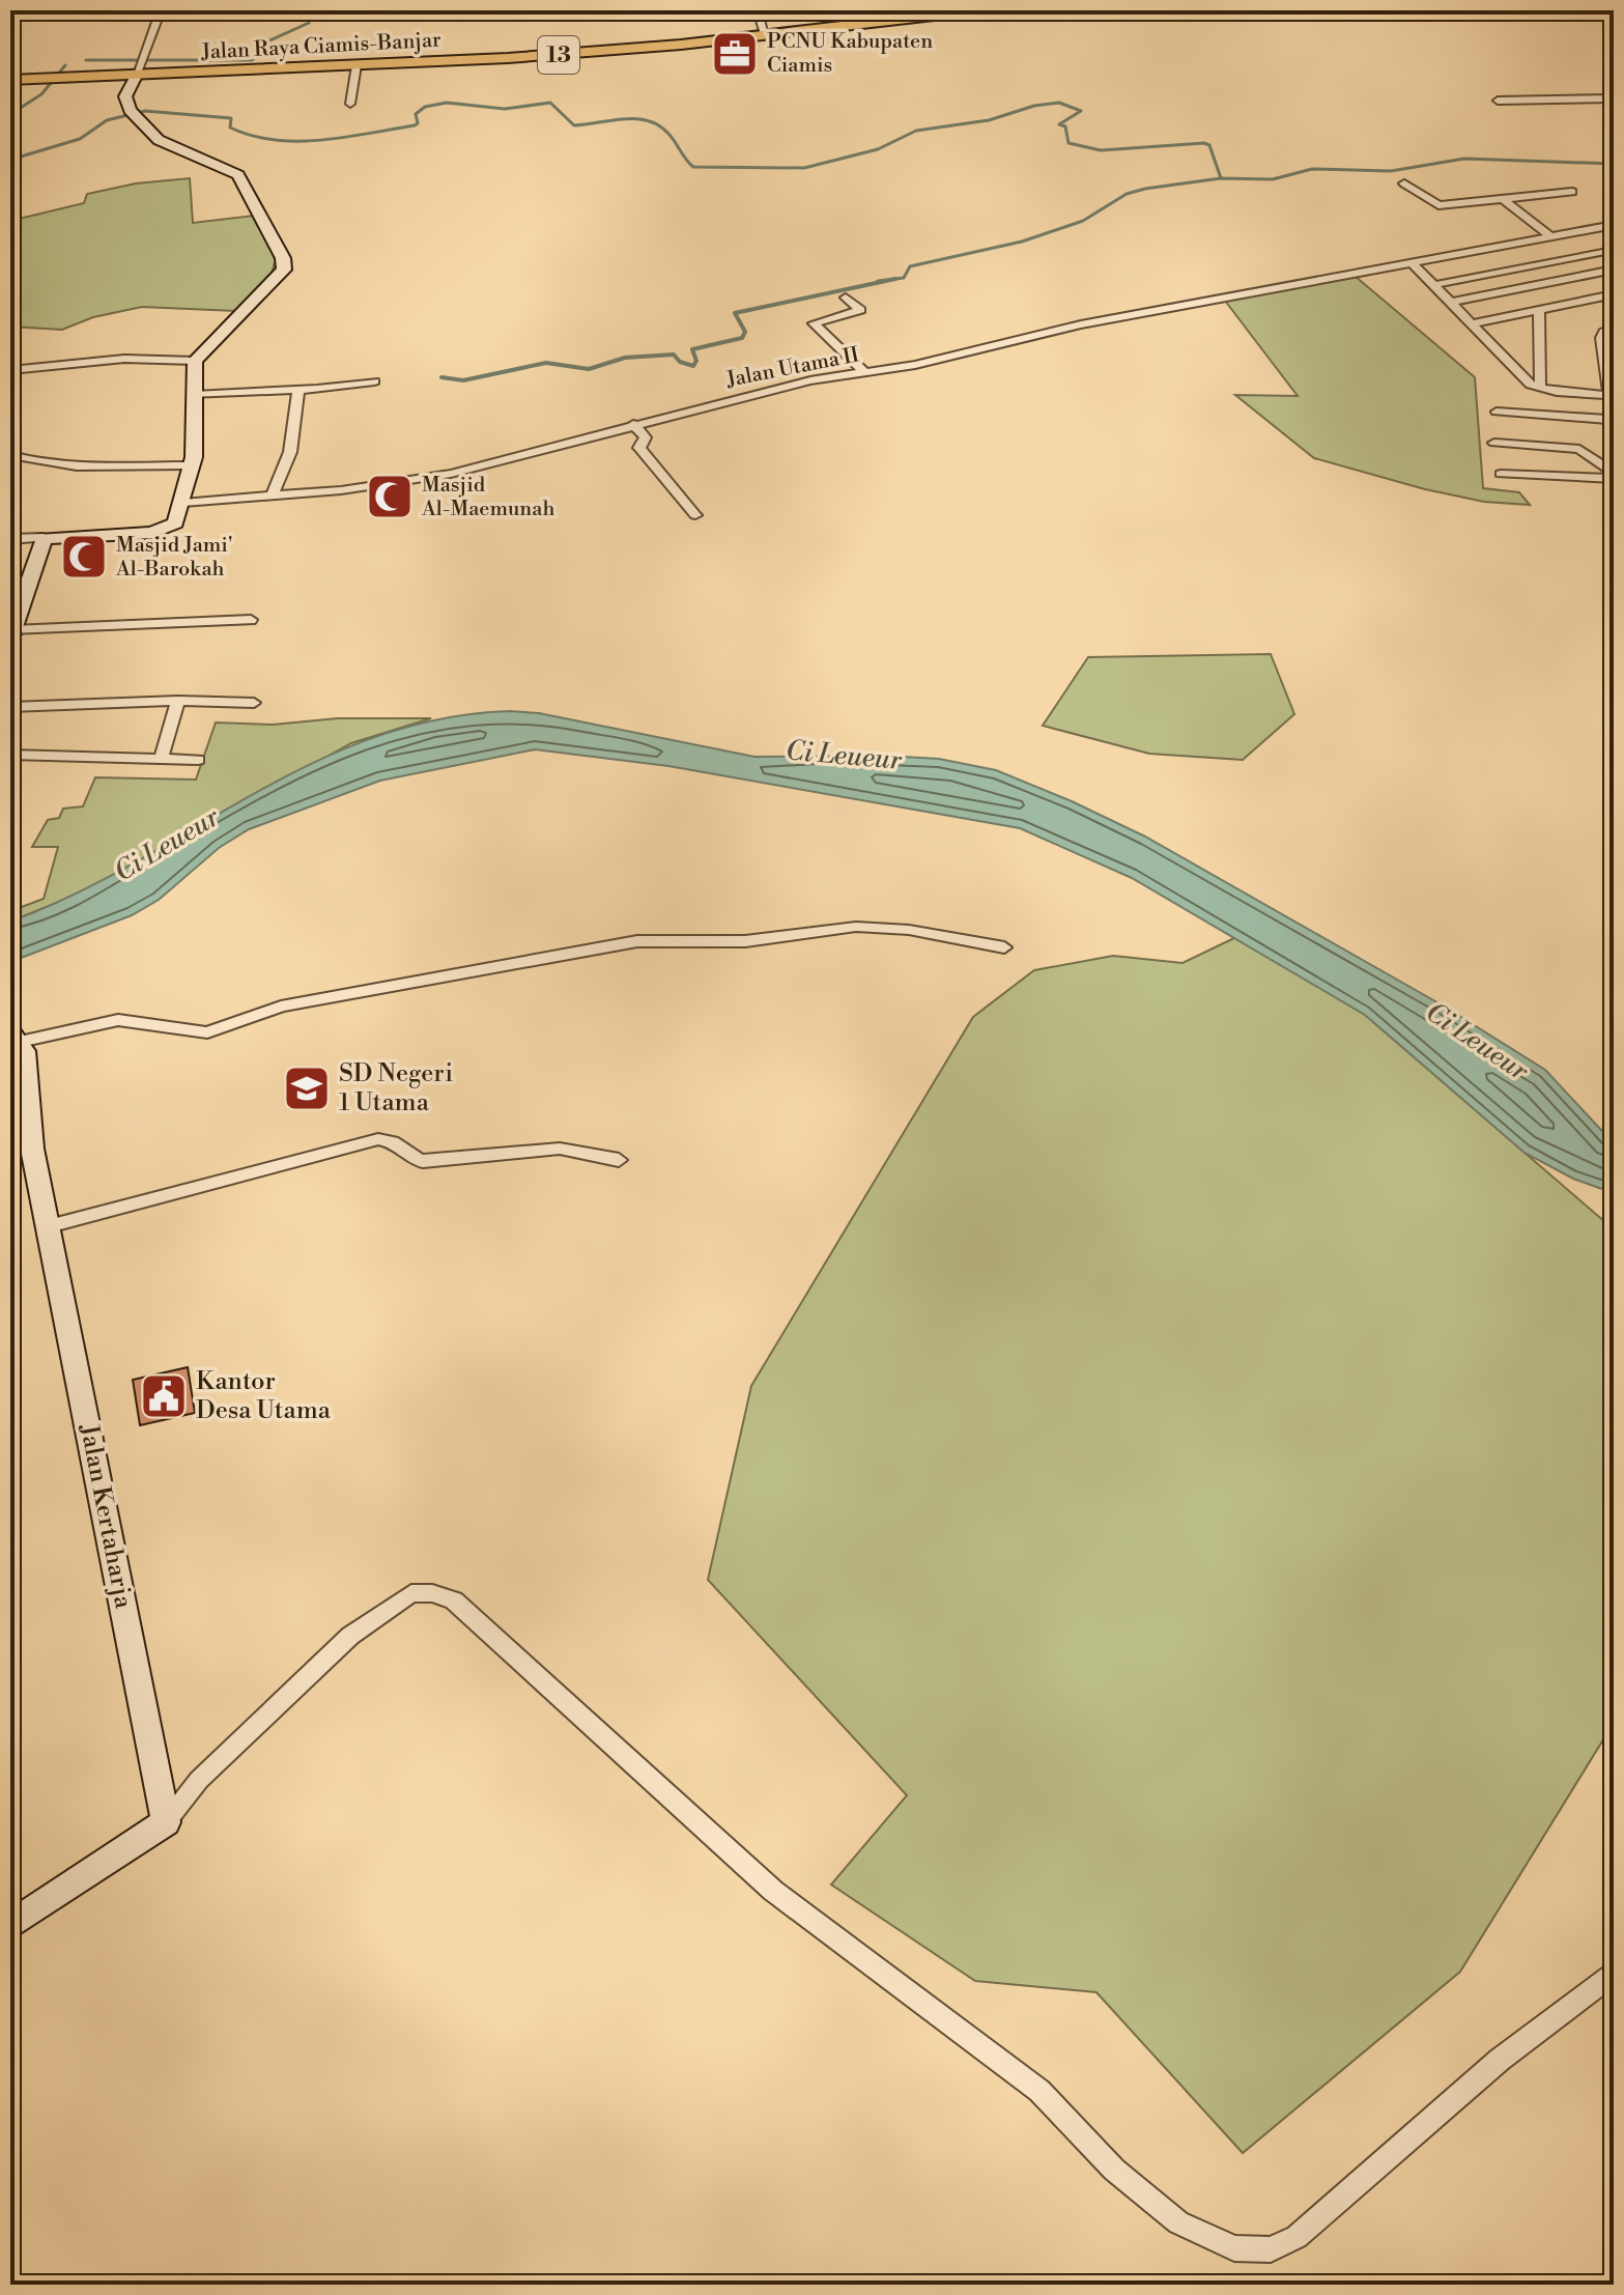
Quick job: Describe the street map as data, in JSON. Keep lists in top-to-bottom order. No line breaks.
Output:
{"streets":{"highway":["Jalan Raya Ciamis-Banjar","13"],"street":["Jalan Utama II","Jalan Kertaharja"]},"water":["Ci Leueur"],"places":{"office":["PCNU Kabupaten Ciamis"],"mosque":["Masjid Al-Maemunah","Masjid Jami' Al-Barokah"],"school or university":["SD Negeri 1 Utama"],"public building":["Kantor Desa Utama"]}}
